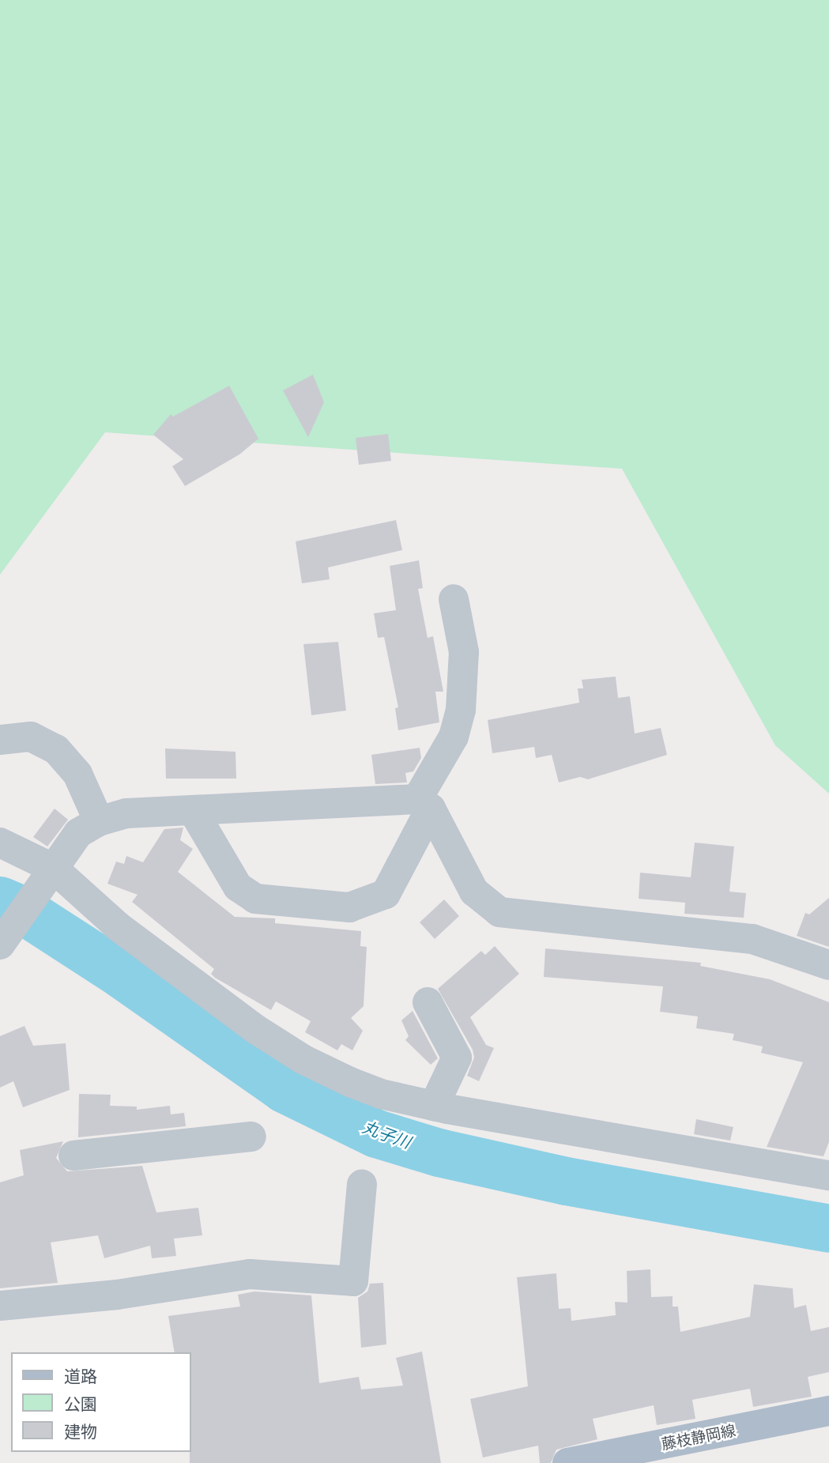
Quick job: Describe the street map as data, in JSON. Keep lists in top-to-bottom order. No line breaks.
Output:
{"streets":{"main road":["藤枝静岡線"]},"water":["丸子川"],"legend":["道路","公園","建物"]}
